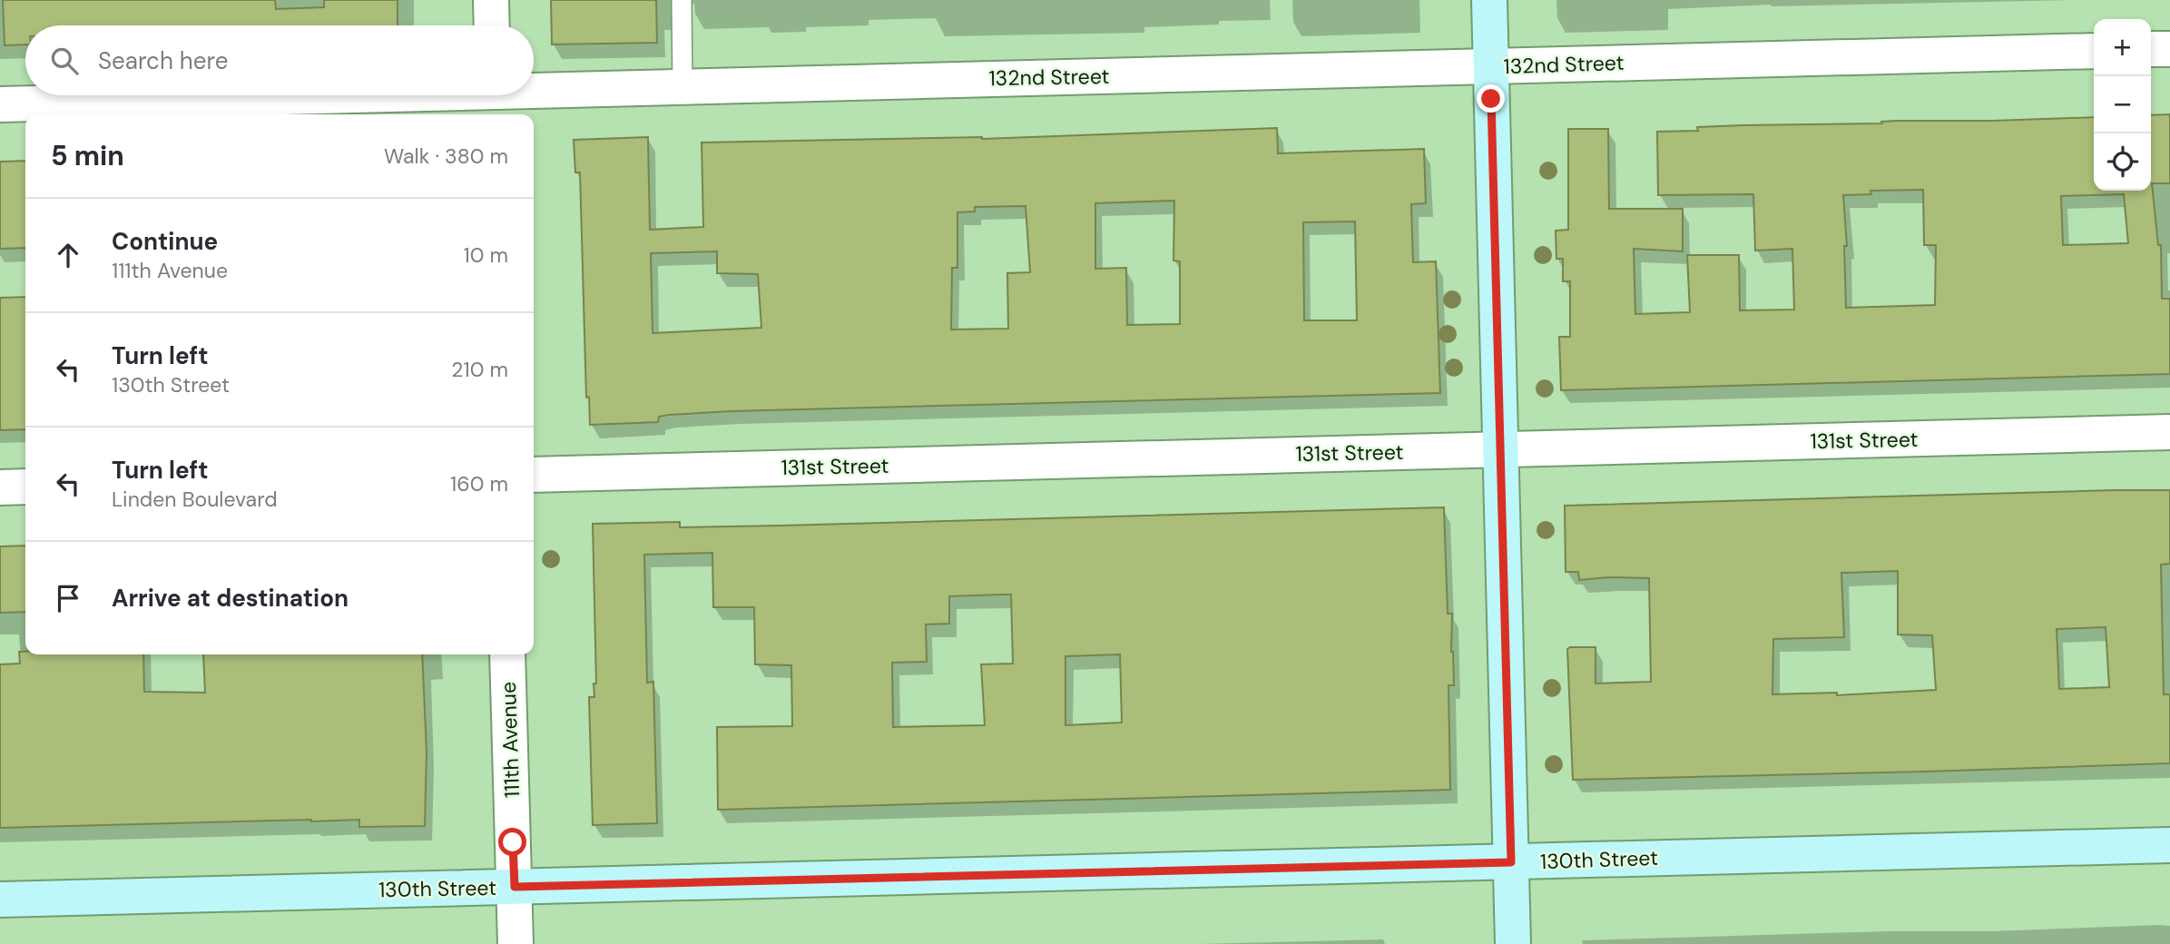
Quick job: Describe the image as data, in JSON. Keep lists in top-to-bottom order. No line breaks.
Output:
{"streets":{"street":["132nd Street","131st Street","111th Avenue","130th Street"]},"crossings":[["111th Avenue","130th Street"]],"page":{"map_buttons":["+","−"],"search":"Search here","heading":["5 min","Walk · 380 m"],"list":[["Continue","111th Avenue","10 m"],["Turn left","130th Street","210 m"],["Turn left","Linden Boulevard","160 m"],"Arrive at destination"]}}
